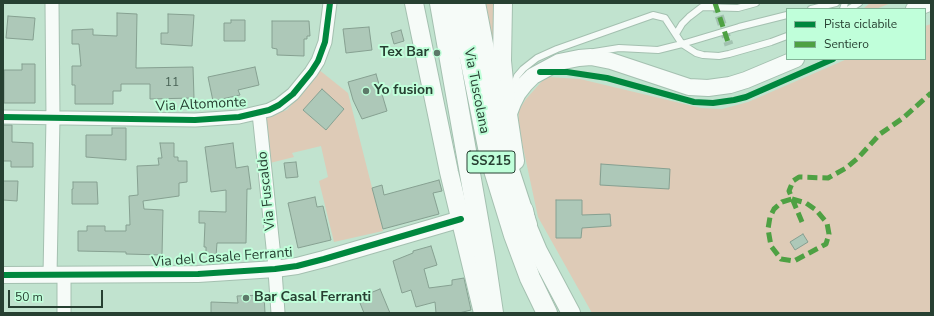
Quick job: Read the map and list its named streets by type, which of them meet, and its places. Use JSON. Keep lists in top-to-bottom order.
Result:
{
  "streets": {
    "main road": ["Via Tuscolana", "SS215"],
    "street": ["Via Altomonte", "Via Fuscaldo", "Via del Casale Ferranti"]
  },
  "crossings": [
    ["Via Altomonte", "Via Fuscaldo"],
    ["Via Fuscaldo", "Via del Casale Ferranti"]
  ],
  "places": ["Tex Bar", "Yo fusion", "Bar Casal Ferranti"],
  "house_numbers": ["11"],
  "legend": ["Pista ciclabile", "Sentiero"],
  "scale_bar": "50 m"
}
